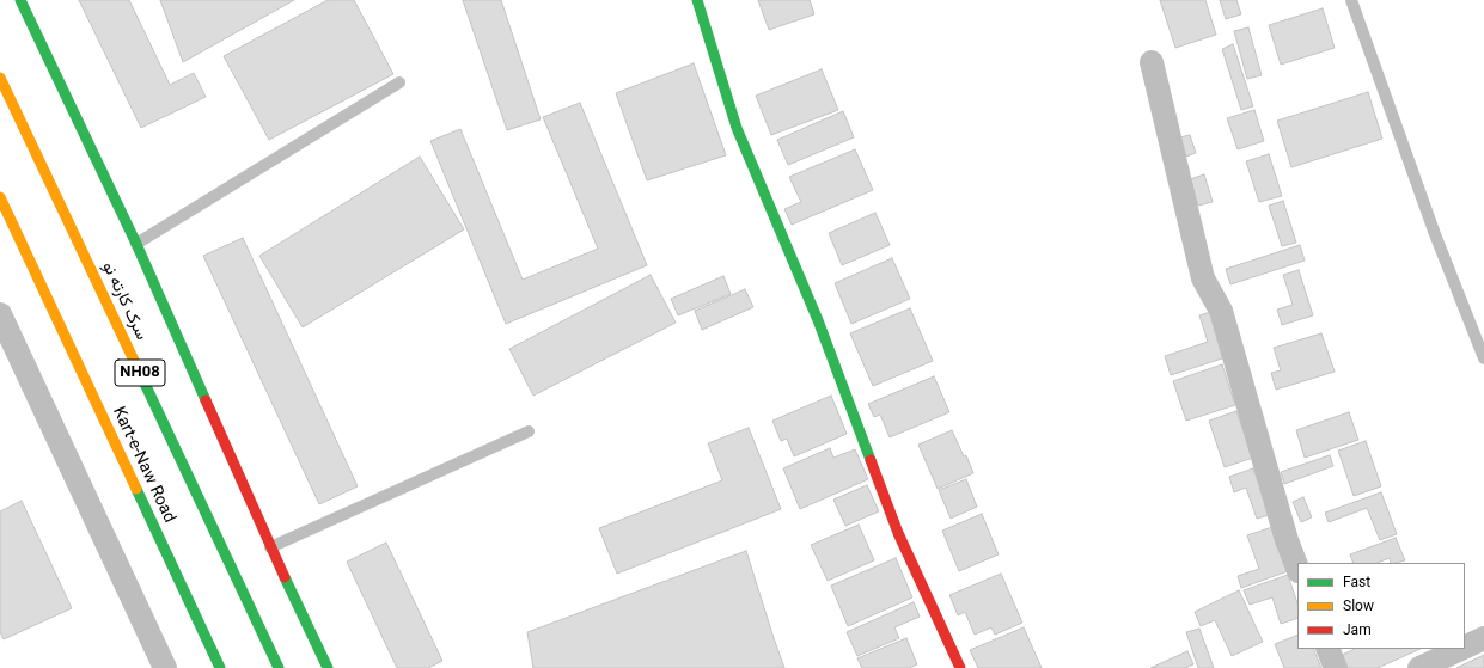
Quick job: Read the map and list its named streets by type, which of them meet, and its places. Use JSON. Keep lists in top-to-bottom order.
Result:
{
  "streets": {
    "main road": ["سرک کارته نو", "NH08", "Kart-e-Naw Road"]
  },
  "legend": ["Fast", "Slow", "Jam"]
}
